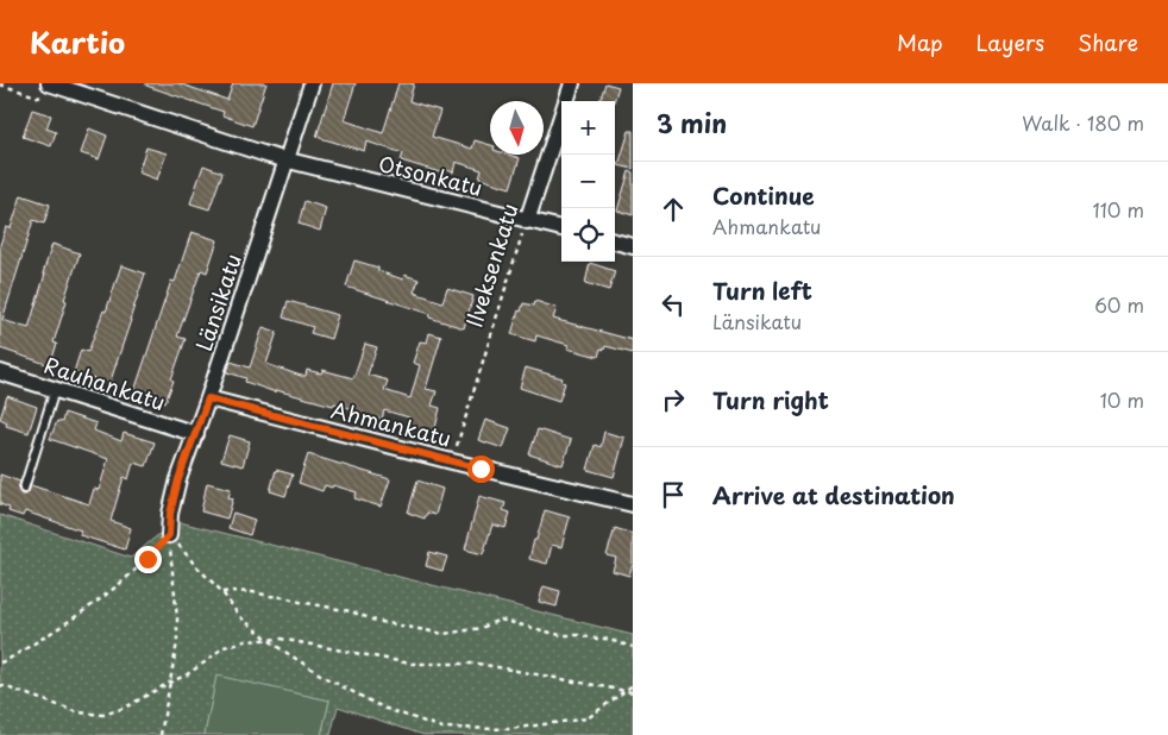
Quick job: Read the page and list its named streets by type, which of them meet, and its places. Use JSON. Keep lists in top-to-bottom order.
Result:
{
  "streets": {
    "street": [
      "Otsonkatu",
      "Ilveksenkatu",
      "Länsikatu",
      "Rauhankatu",
      "Ahmankatu"
    ]
  },
  "crossings": [
    ["Otsonkatu", "Ilveksenkatu"],
    ["Otsonkatu", "Länsikatu"],
    ["Ilveksenkatu", "Ahmankatu"],
    ["Länsikatu", "Rauhankatu"],
    ["Länsikatu", "Ahmankatu"]
  ],
  "north": "bottom",
  "page": {
    "header": "Kartio",
    "nav": ["Map", "Layers", "Share"],
    "heading": ["3 min", "Walk · 180 m"],
    "map_buttons": ["+", "−"],
    "list": [
      ["Continue", "Ahmankatu", "110 m"],
      ["Turn left", "Länsikatu", "60 m"],
      ["Turn right", "10 m"],
      "Arrive at destination"
    ]
  }
}
